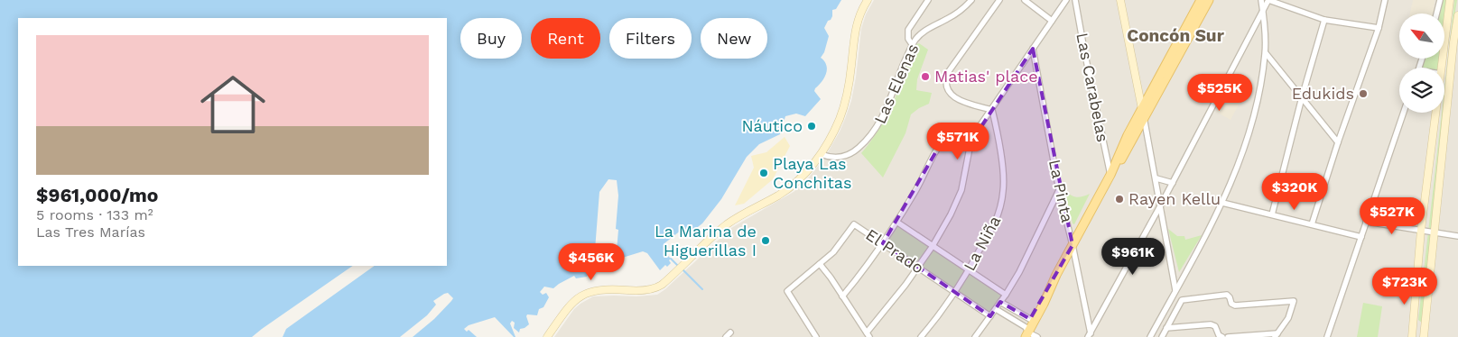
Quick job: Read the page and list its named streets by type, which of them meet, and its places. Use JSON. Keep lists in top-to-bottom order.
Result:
{
  "streets": {
    "street": [
      "Las Elenas",
      "Las Carabelas",
      "La Pinta",
      "La Niña",
      "El Prado"
    ]
  },
  "crossings": [
    ["La Niña", "El Prado"]
  ],
  "districts": ["Concón Sur"],
  "places": [
    "Matias' place",
    "Edukids",
    "Náutico",
    "Playa Las Conchitas",
    "Rayen Kellu",
    "La Marina de Higuerillas I"
  ],
  "north": "top left",
  "page": {
    "chip": [
      "Buy",
      "Rent",
      "Filters",
      "New"
    ],
    "list": [
      {
        "name": "$961,000/mo",
        "note": "5 rooms · 133 m² · Las Tres Marías"
      }
    ],
    "price": [
      "$525K",
      "$571K",
      "$320K",
      "$527K",
      "$961K",
      "$456K",
      "$723K"
    ]
  }
}
